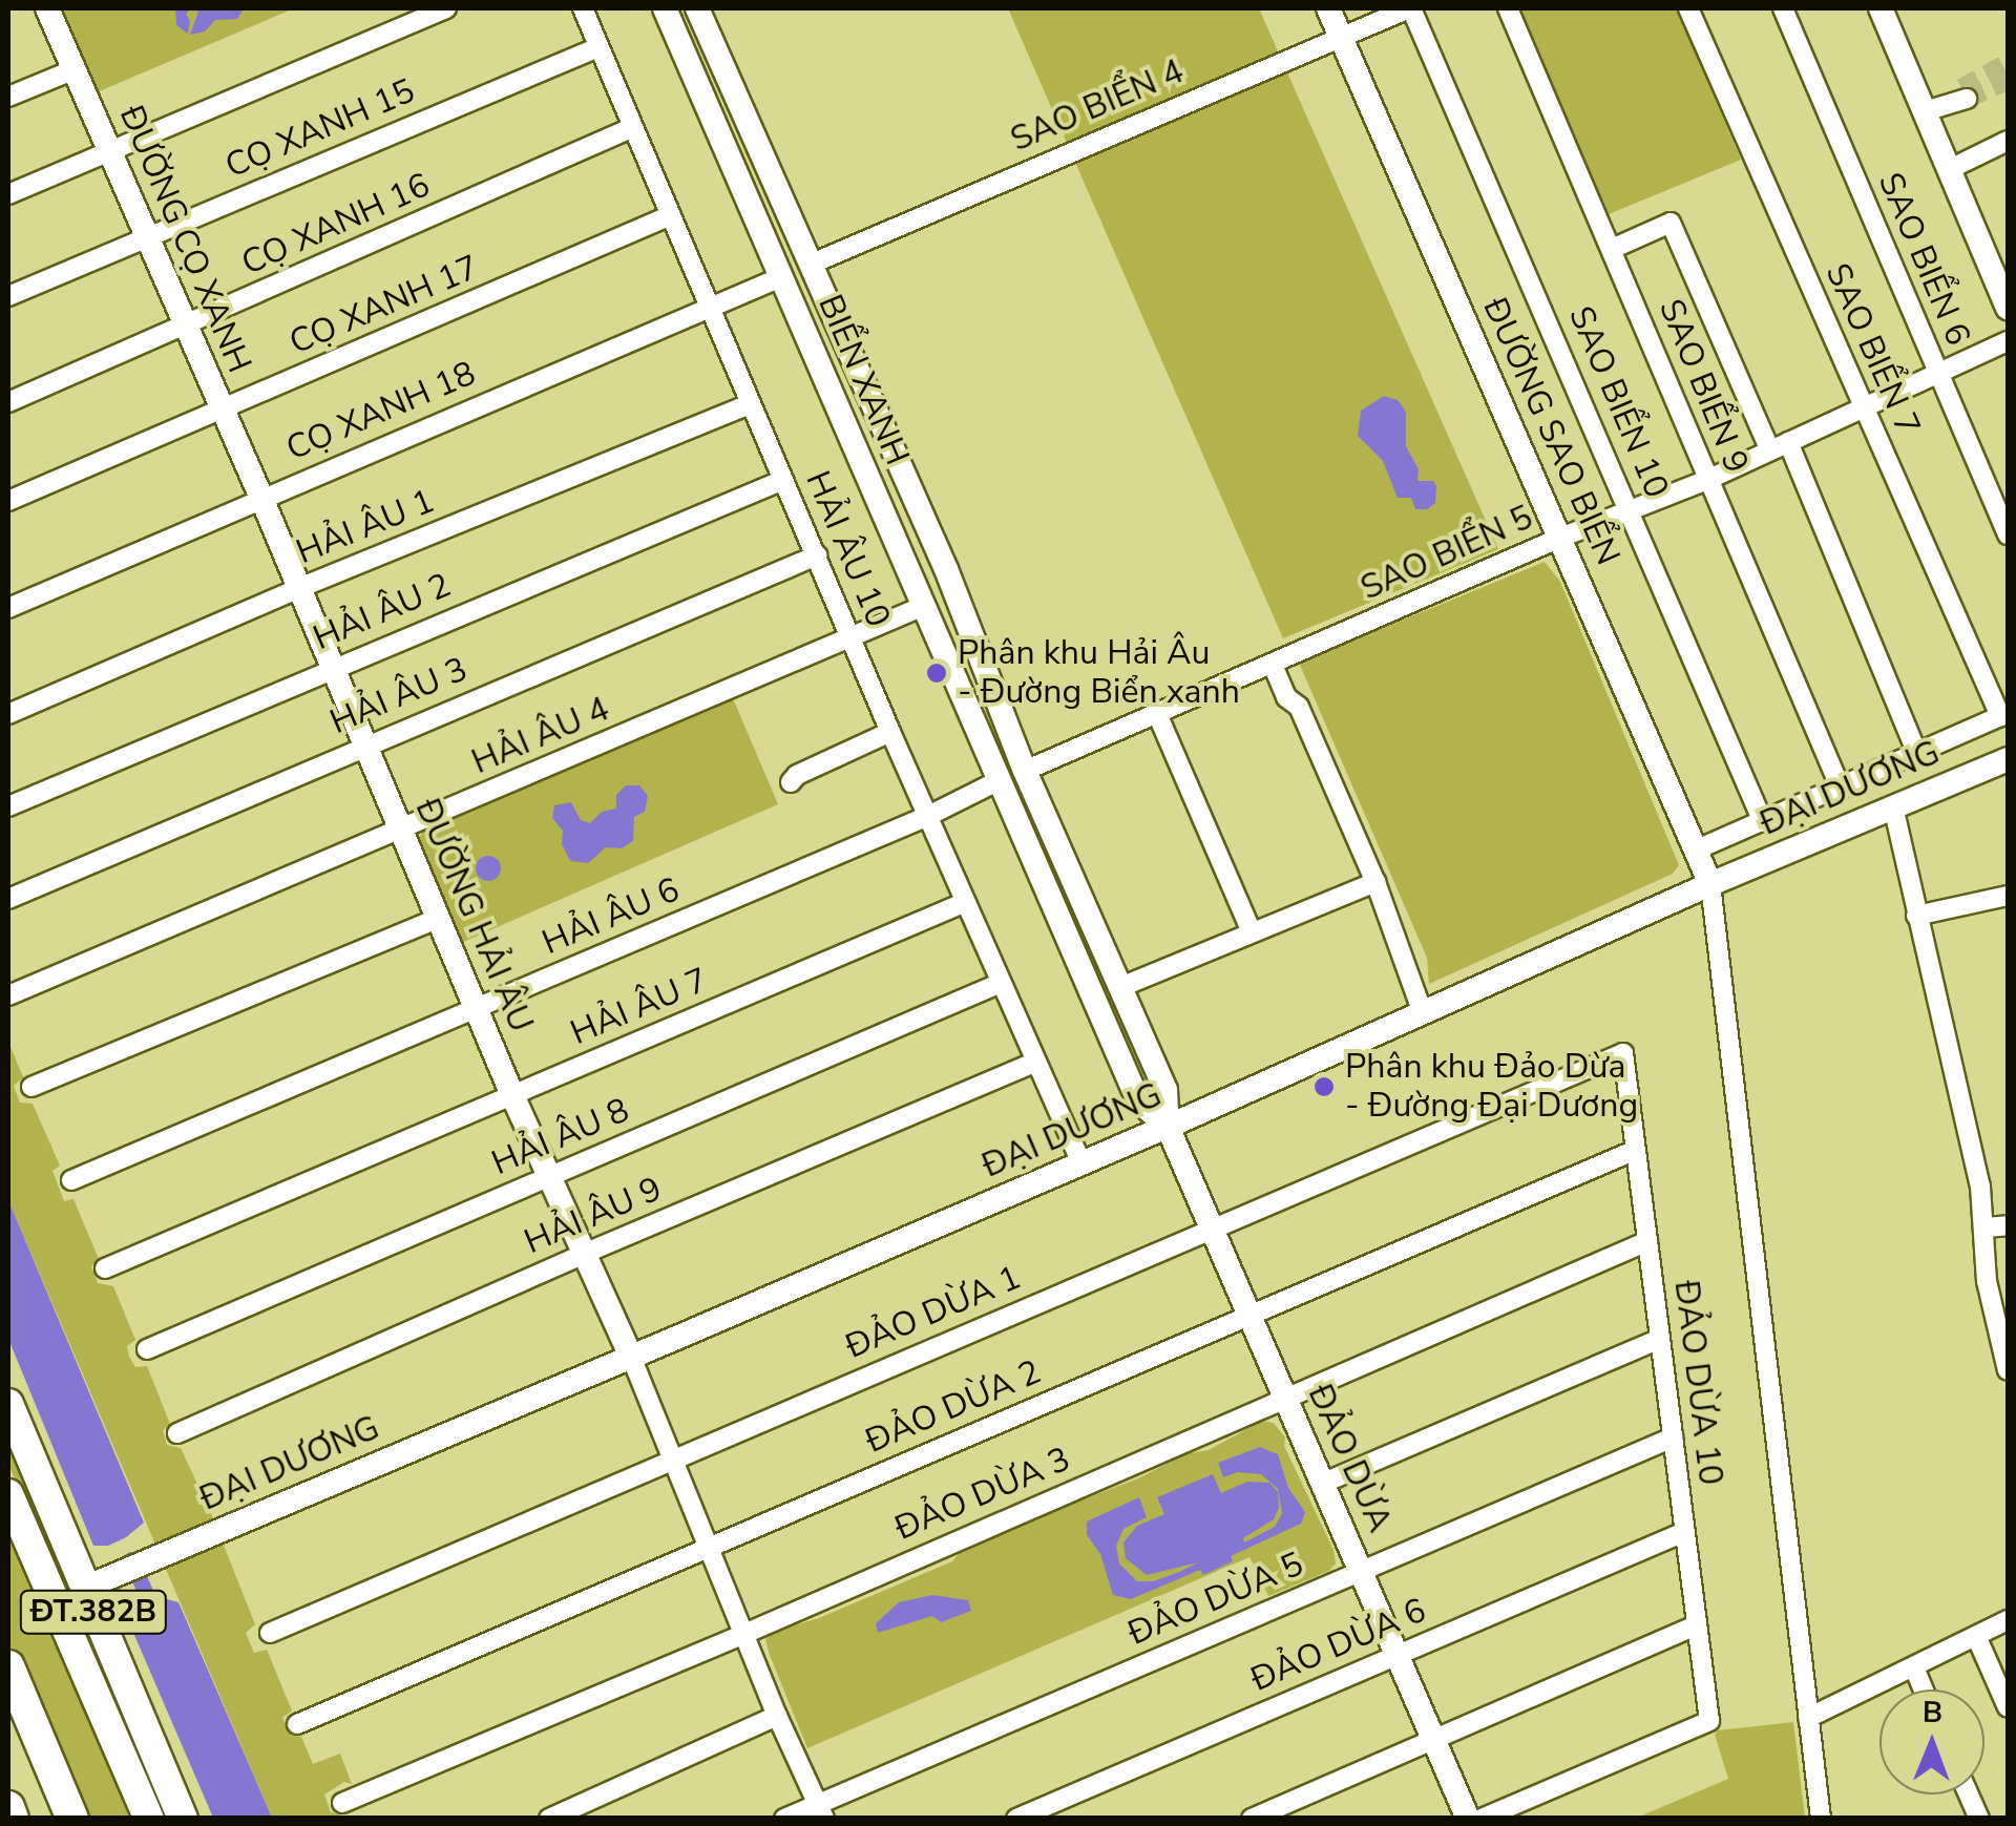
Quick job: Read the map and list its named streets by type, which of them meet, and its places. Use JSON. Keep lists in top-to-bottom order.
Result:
{
  "streets": {
    "main road": ["ĐT.382B"],
    "street": [
      "SAO BIỂN 4",
      "CỌ XANH 15",
      "CỌ XANH 16",
      "ĐƯỜNG CỌ XANH",
      "SAO BIỂN 6",
      "CỌ XANH 17",
      "SAO BIỂN 7",
      "BIỂN XANH",
      "SAO BIỂN 9",
      "SAO BIỂN 10",
      "CỌ XANH 18",
      "ĐƯỜNG SAO BIỂN",
      "HẢI ÂU 1",
      "HẢI ÂU 10",
      "SAO BIỂN 5",
      "HẢI ÂU 2",
      "HẢI ÂU 3",
      "HẢI ÂU 4",
      "ĐẠI DƯƠNG",
      "ĐƯỜNG HẢI ÂU",
      "HẢI ÂU 6",
      "HẢI ÂU 7",
      "HẢI ÂU 8",
      "HẢI ÂU 9",
      "ĐẢO DỪA 1",
      "ĐẢO DỪA 10",
      "ĐẢO DỪA 2",
      "ĐẢO DỪA",
      "ĐẢO DỪA 3",
      "ĐẢO DỪA 5",
      "ĐẢO DỪA 6"
    ]
  },
  "crossings": [
    ["SAO BIỂN 4", "BIỂN XANH"],
    ["SAO BIỂN 4", "SAO BIỂN 10"],
    ["SAO BIỂN 4", "ĐƯỜNG SAO BIỂN"],
    ["CỌ XANH 15", "ĐƯỜNG CỌ XANH"],
    ["CỌ XANH 15", "HẢI ÂU 10"],
    ["CỌ XANH 16", "ĐƯỜNG CỌ XANH"],
    ["CỌ XANH 16", "HẢI ÂU 10"],
    ["ĐƯỜNG CỌ XANH", "CỌ XANH 17"],
    ["ĐƯỜNG CỌ XANH", "CỌ XANH 18"],
    ["ĐƯỜNG CỌ XANH", "ĐƯỜNG HẢI ÂU"],
    ["SAO BIỂN 6", "SAO BIỂN 5"],
    ["CỌ XANH 17", "HẢI ÂU 10"],
    ["SAO BIỂN 7", "SAO BIỂN 5"],
    ["BIỂN XANH", "CỌ XANH 18"],
    ["BIỂN XANH", "SAO BIỂN 5"],
    ["BIỂN XANH", "HẢI ÂU 4"],
    ["BIỂN XANH", "ĐẠI DƯƠNG"],
    ["BIỂN XANH", "HẢI ÂU 6"],
    ["BIỂN XANH", "ĐẢO DỪA"],
    ["SAO BIỂN 9", "SAO BIỂN 5"],
    ["SAO BIỂN 10", "SAO BIỂN 5"],
    ["CỌ XANH 18", "HẢI ÂU 10"],
    ["CỌ XANH 18", "ĐƯỜNG HẢI ÂU"],
    ["ĐƯỜNG SAO BIỂN", "SAO BIỂN 5"],
    ["ĐƯỜNG SAO BIỂN", "ĐẠI DƯƠNG"],
    ["HẢI ÂU 1", "HẢI ÂU 10"],
    ["HẢI ÂU 1", "ĐƯỜNG HẢI ÂU"],
    ["HẢI ÂU 10", "HẢI ÂU 2"],
    ["HẢI ÂU 10", "HẢI ÂU 3"],
    ["HẢI ÂU 10", "HẢI ÂU 4"],
    ["HẢI ÂU 10", "ĐẠI DƯƠNG"],
    ["HẢI ÂU 10", "HẢI ÂU 6"],
    ["HẢI ÂU 10", "HẢI ÂU 7"],
    ["HẢI ÂU 10", "HẢI ÂU 8"],
    ["HẢI ÂU 10", "HẢI ÂU 9"],
    ["HẢI ÂU 2", "ĐƯỜNG HẢI ÂU"],
    ["HẢI ÂU 3", "ĐƯỜNG HẢI ÂU"],
    ["HẢI ÂU 4", "ĐƯỜNG HẢI ÂU"],
    ["ĐẠI DƯƠNG", "ĐƯỜNG HẢI ÂU"],
    ["ĐẠI DƯƠNG", "ĐẢO DỪA"],
    ["ĐẠI DƯƠNG", "ĐT.382B"],
    ["ĐƯỜNG HẢI ÂU", "HẢI ÂU 6"],
    ["ĐƯỜNG HẢI ÂU", "HẢI ÂU 7"],
    ["ĐƯỜNG HẢI ÂU", "HẢI ÂU 8"],
    ["ĐƯỜNG HẢI ÂU", "HẢI ÂU 9"],
    ["ĐẢO DỪA 1", "ĐẢO DỪA 10"],
    ["ĐẢO DỪA 1", "ĐẢO DỪA"],
    ["ĐẢO DỪA 10", "ĐẢO DỪA 2"],
    ["ĐẢO DỪA 10", "ĐẢO DỪA 3"],
    ["ĐẢO DỪA 10", "ĐẢO DỪA 5"],
    ["ĐẢO DỪA 10", "ĐẢO DỪA 6"],
    ["ĐẢO DỪA 2", "ĐẢO DỪA"],
    ["ĐẢO DỪA", "ĐẢO DỪA 3"],
    ["ĐẢO DỪA", "ĐẢO DỪA 5"],
    ["ĐẢO DỪA", "ĐẢO DỪA 6"]
  ],
  "places": ["Phân khu Hải Âu - Đường Biển xanh", "Phân khu Đảo Dừa - Đường Đại Dương"],
  "north": "top"
}
